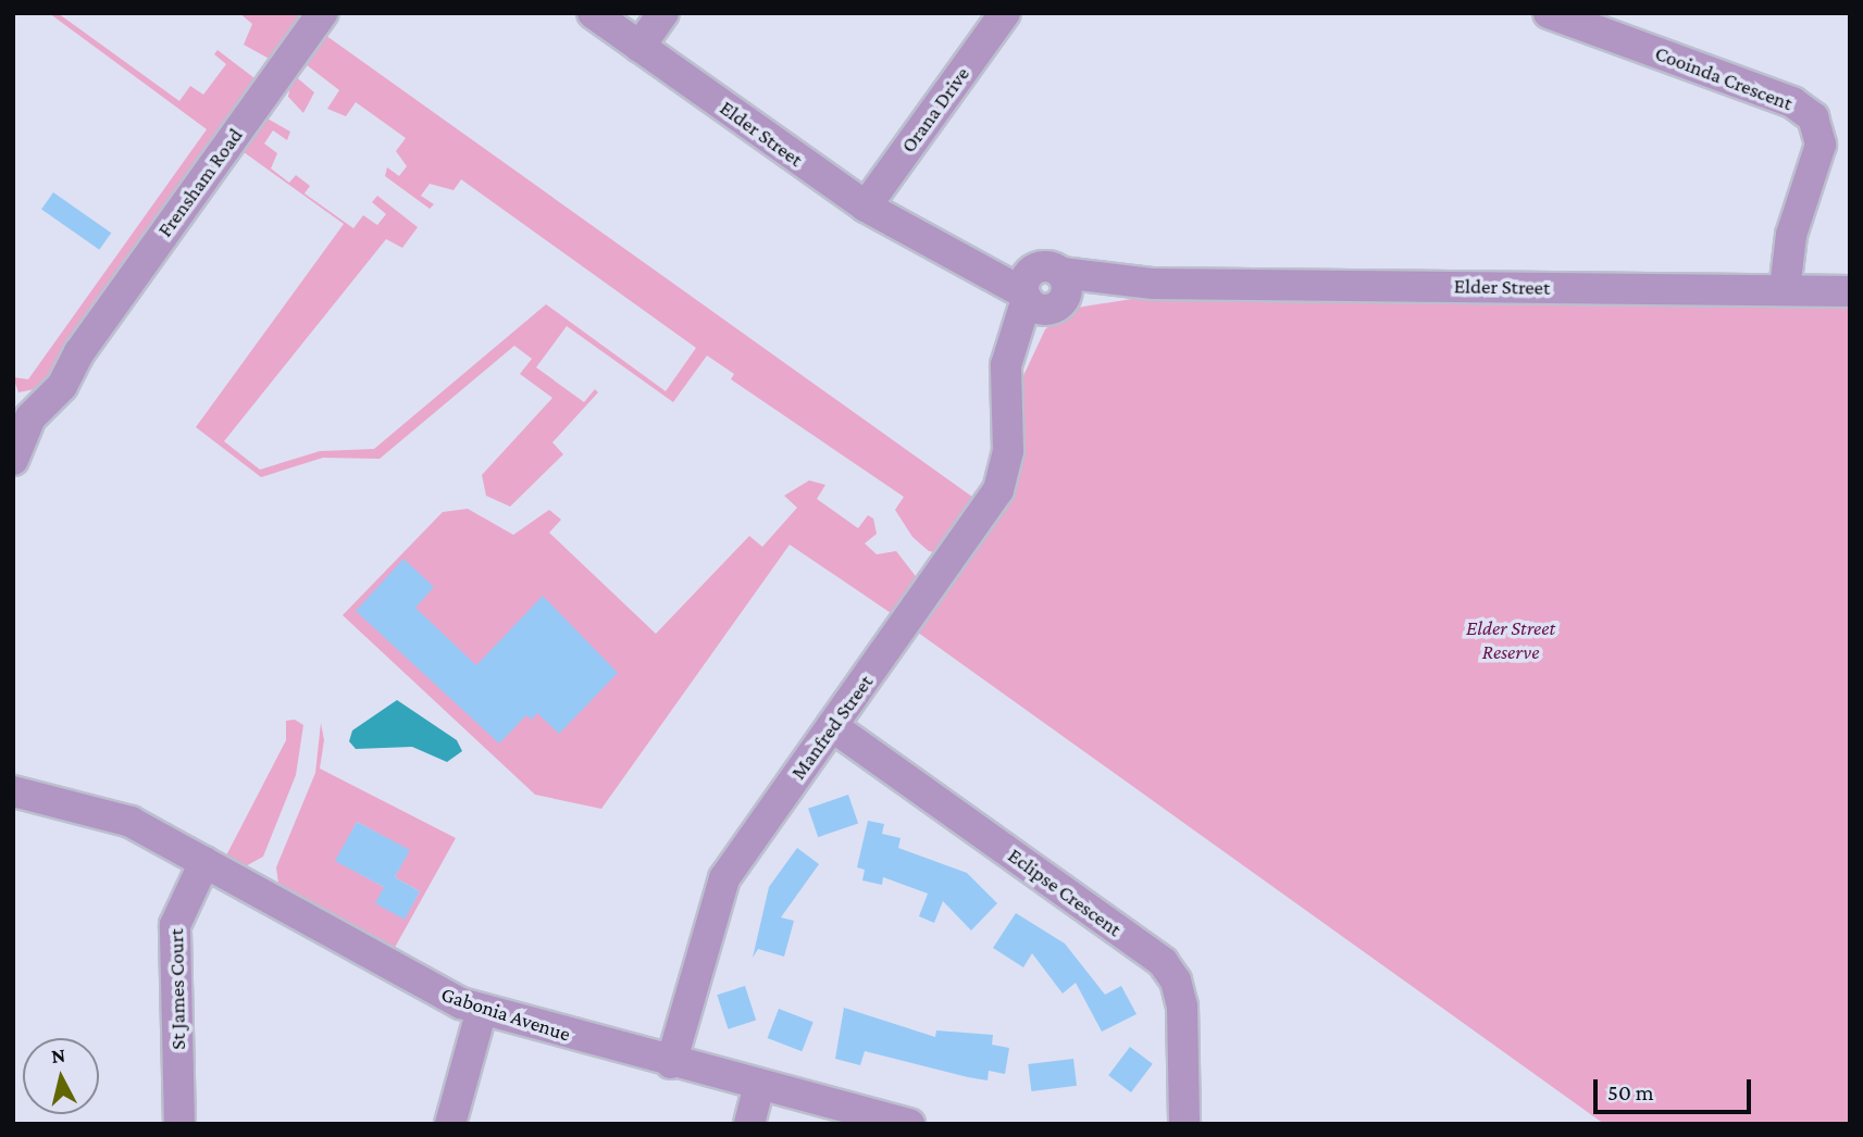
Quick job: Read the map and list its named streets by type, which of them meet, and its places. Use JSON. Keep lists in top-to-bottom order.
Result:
{
  "streets": {
    "street": [
      "Cooinda Crescent",
      "Orana Drive",
      "Elder Street",
      "Frensham Road",
      "Manfred Street",
      "Eclipse Crescent",
      "St James Court",
      "Gabonia Avenue"
    ]
  },
  "crossings": [
    ["Cooinda Crescent", "Elder Street"],
    ["Orana Drive", "Elder Street"],
    ["Elder Street", "Manfred Street"],
    ["Manfred Street", "Eclipse Crescent"],
    ["Manfred Street", "Gabonia Avenue"],
    ["St James Court", "Gabonia Avenue"]
  ],
  "parks": ["Elder Street Reserve"],
  "scale_bar": "50 m",
  "north": "top"
}
